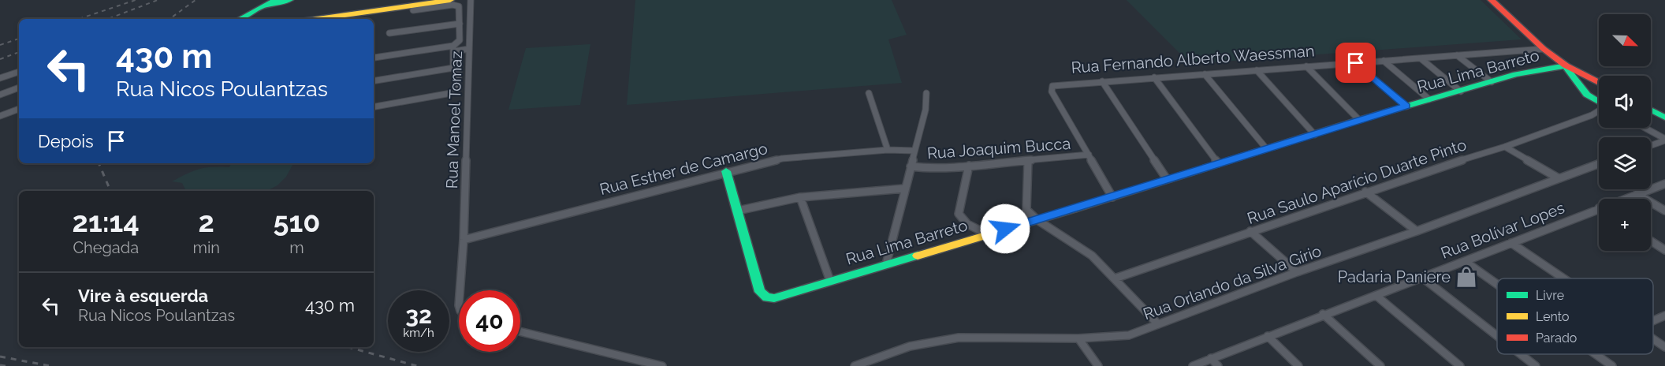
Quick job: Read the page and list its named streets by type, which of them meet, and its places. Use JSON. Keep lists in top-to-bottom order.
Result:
{
  "streets": {
    "street": [
      "Rua Fernando Alberto Waessman",
      "Rua Lima Barreto",
      "Rua Manoel Tomaz",
      "Rua Joaquim Bucca",
      "Rua Esther de Camargo",
      "Rua Saulo Aparício Duarte Pinto",
      "Rua Bolívar Lopes",
      "Rua Orlando da Silva Gírio"
    ]
  },
  "crossings": [
    ["Rua Fernando Alberto Waessman", "Rua Joaquim Bucca"],
    ["Rua Manoel Tomaz", "Rua Esther de Camargo"]
  ],
  "places": {
    "shop": ["Padaria Paniere"]
  },
  "legend": ["Livre", "Lento", "Parado"],
  "north": "bottom right",
  "page": {
    "map_buttons": "+",
    "turn": ["430 m", "Rua Nicos Poulantzas"],
    "then": "Depois",
    "eta": [
      "21:14",
      "Chegada",
      "2",
      "min",
      "510",
      "m"
    ],
    "list": [
      {
        "name": "Vire à esquerda",
        "note": "Rua Nicos Poulantzas",
        "value": "430 m"
      }
    ],
    "speed": "32 km/h",
    "limit": "40"
  }
}
